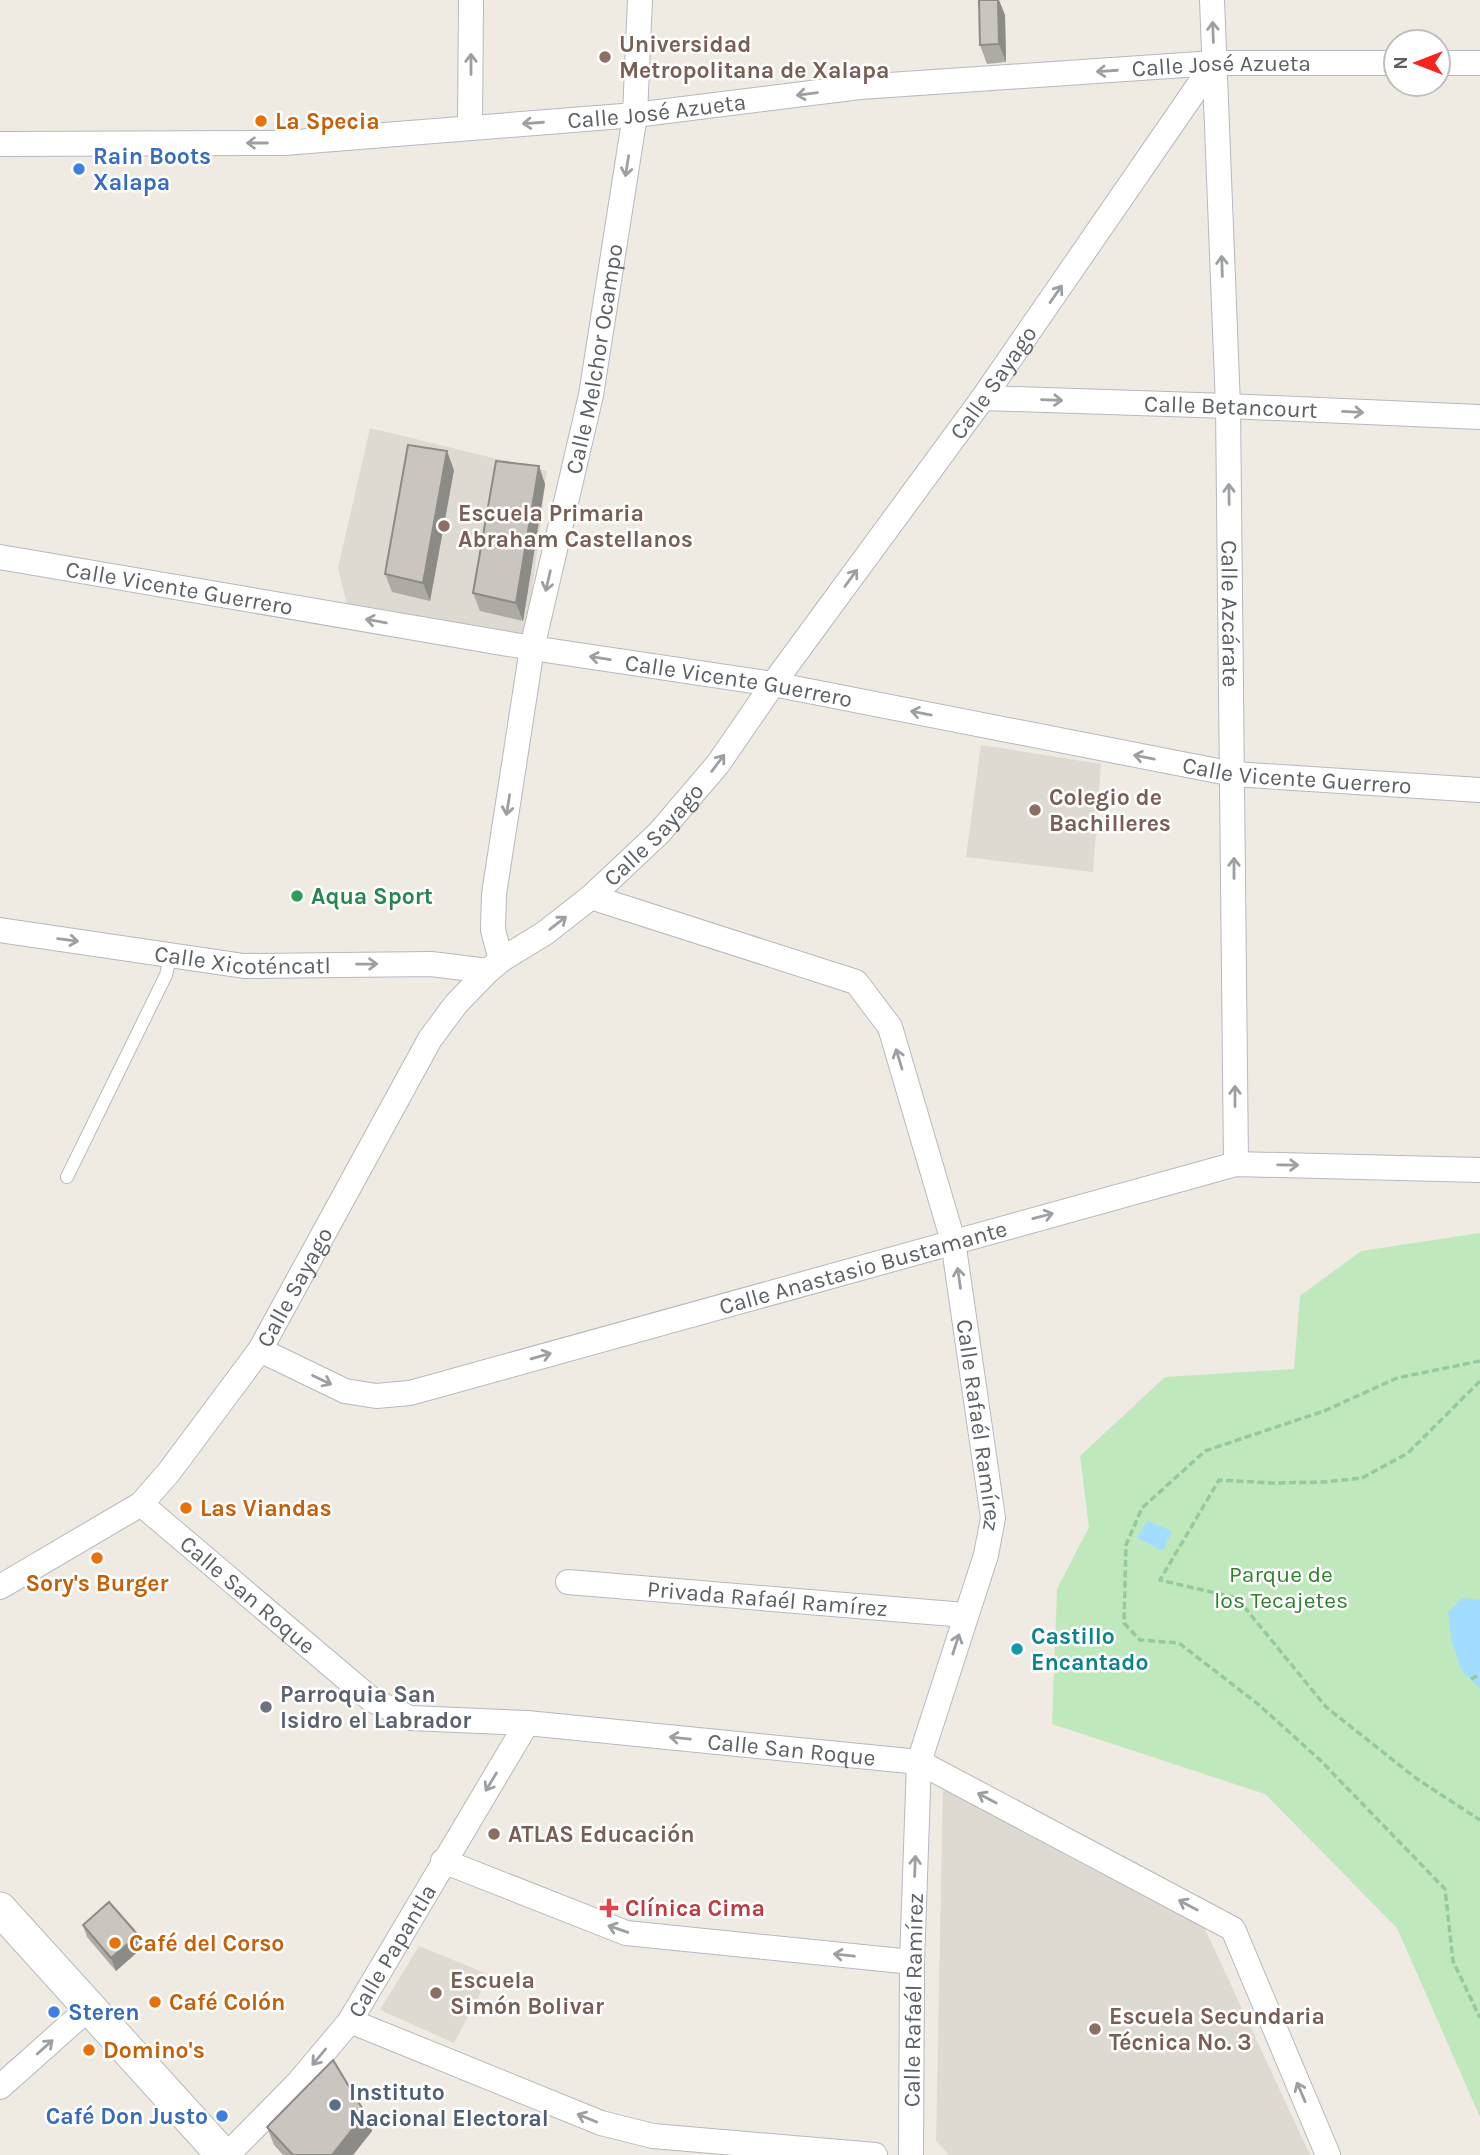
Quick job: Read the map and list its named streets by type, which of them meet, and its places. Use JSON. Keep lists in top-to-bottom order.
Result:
{
  "streets": {
    "street": [
      "Calle José Azueta",
      "Calle Melchor Ocampo",
      "Calle Sayago",
      "Calle Betancourt",
      "Calle Vicente Guerrero",
      "Calle Azcárate",
      "Calle Xicoténcatl",
      "Calle Anastasio Bustamante",
      "Calle Rafaél Ramírez",
      "Calle San Roque",
      "Privada Rafaél Ramírez",
      "Calle Papantla"
    ]
  },
  "crossings": [
    ["Calle José Azueta", "Calle Melchor Ocampo"],
    ["Calle José Azueta", "Calle Sayago"],
    ["Calle José Azueta", "Calle Azcárate"],
    ["Calle Melchor Ocampo", "Calle Sayago"],
    ["Calle Melchor Ocampo", "Calle Vicente Guerrero"],
    ["Calle Melchor Ocampo", "Calle Xicoténcatl"],
    ["Calle Sayago", "Calle Betancourt"],
    ["Calle Sayago", "Calle Vicente Guerrero"],
    ["Calle Sayago", "Calle Azcárate"],
    ["Calle Sayago", "Calle Xicoténcatl"],
    ["Calle Sayago", "Calle Anastasio Bustamante"],
    ["Calle Sayago", "Calle Rafaél Ramírez"],
    ["Calle Sayago", "Calle San Roque"],
    ["Calle Betancourt", "Calle Azcárate"],
    ["Calle Vicente Guerrero", "Calle Azcárate"],
    ["Calle Azcárate", "Calle Anastasio Bustamante"],
    ["Calle Anastasio Bustamante", "Calle Rafaél Ramírez"],
    ["Calle Rafaél Ramírez", "Calle San Roque"],
    ["Calle Rafaél Ramírez", "Privada Rafaél Ramírez"],
    ["Calle San Roque", "Calle Papantla"]
  ],
  "one_way": [
    "Calle José Azueta",
    "Calle Melchor Ocampo",
    "Calle Sayago",
    "Calle Betancourt",
    "Calle Vicente Guerrero",
    "Calle Azcárate",
    "Calle Xicoténcatl",
    "Calle Anastasio Bustamante",
    "Calle Rafaél Ramírez",
    "Calle Papantla"
  ],
  "parks": ["Parque de los Tecajetes"],
  "places": {
    "other": [
      "Universidad Metropolitana de Xalapa",
      "La Specia",
      "Rain Boots Xalapa",
      "Escuela Primaria Abraham Castellanos",
      "Colegio de Bachilleres",
      "Aqua Sport",
      "Las Viandas",
      "Sory's Burger",
      "Castillo Encantado",
      "Parroquia San Isidro el Labrador",
      "ATLAS Educación",
      "Café del Corso",
      "Escuela Simón Bolivar",
      "Café Colón",
      "Steren",
      "Escuela Secundaria Técnica No. 3",
      "Domino's",
      "Instituto Nacional Electoral",
      "Café Don Justo"
    ],
    "health": ["Clínica Cima"]
  },
  "north": "left"
}
